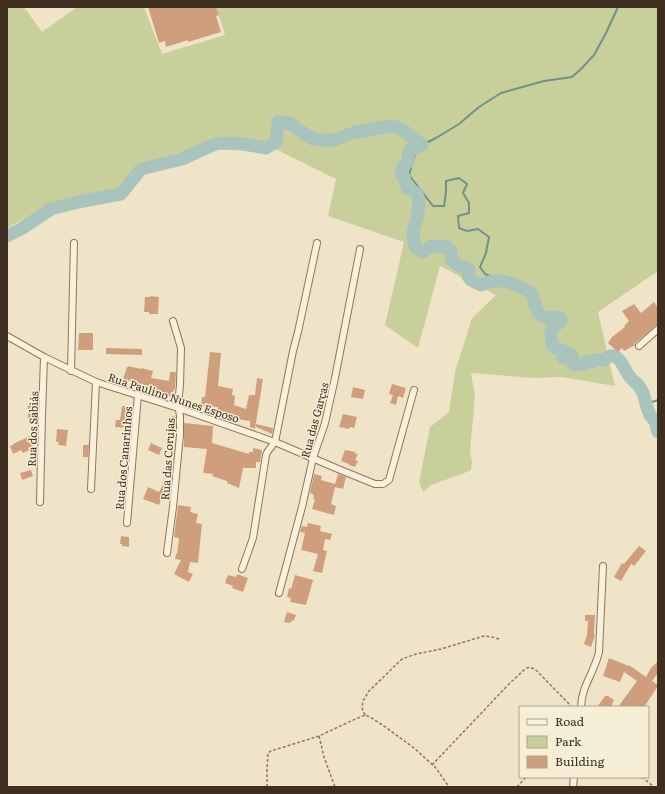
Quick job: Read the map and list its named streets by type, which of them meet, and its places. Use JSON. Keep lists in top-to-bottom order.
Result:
{
  "streets": {
    "street": [
      "Rua Paulino Nunes Esposo",
      "Rua das Garças",
      "Rua dos Sabiás",
      "Rua dos Canarinhos",
      "Rua das Corujas"
    ]
  },
  "crossings": [
    ["Rua Paulino Nunes Esposo", "Rua das Garças"],
    ["Rua Paulino Nunes Esposo", "Rua dos Sabiás"],
    ["Rua Paulino Nunes Esposo", "Rua dos Canarinhos"],
    ["Rua Paulino Nunes Esposo", "Rua das Corujas"]
  ],
  "legend": ["Road", "Park", "Building"]
}
